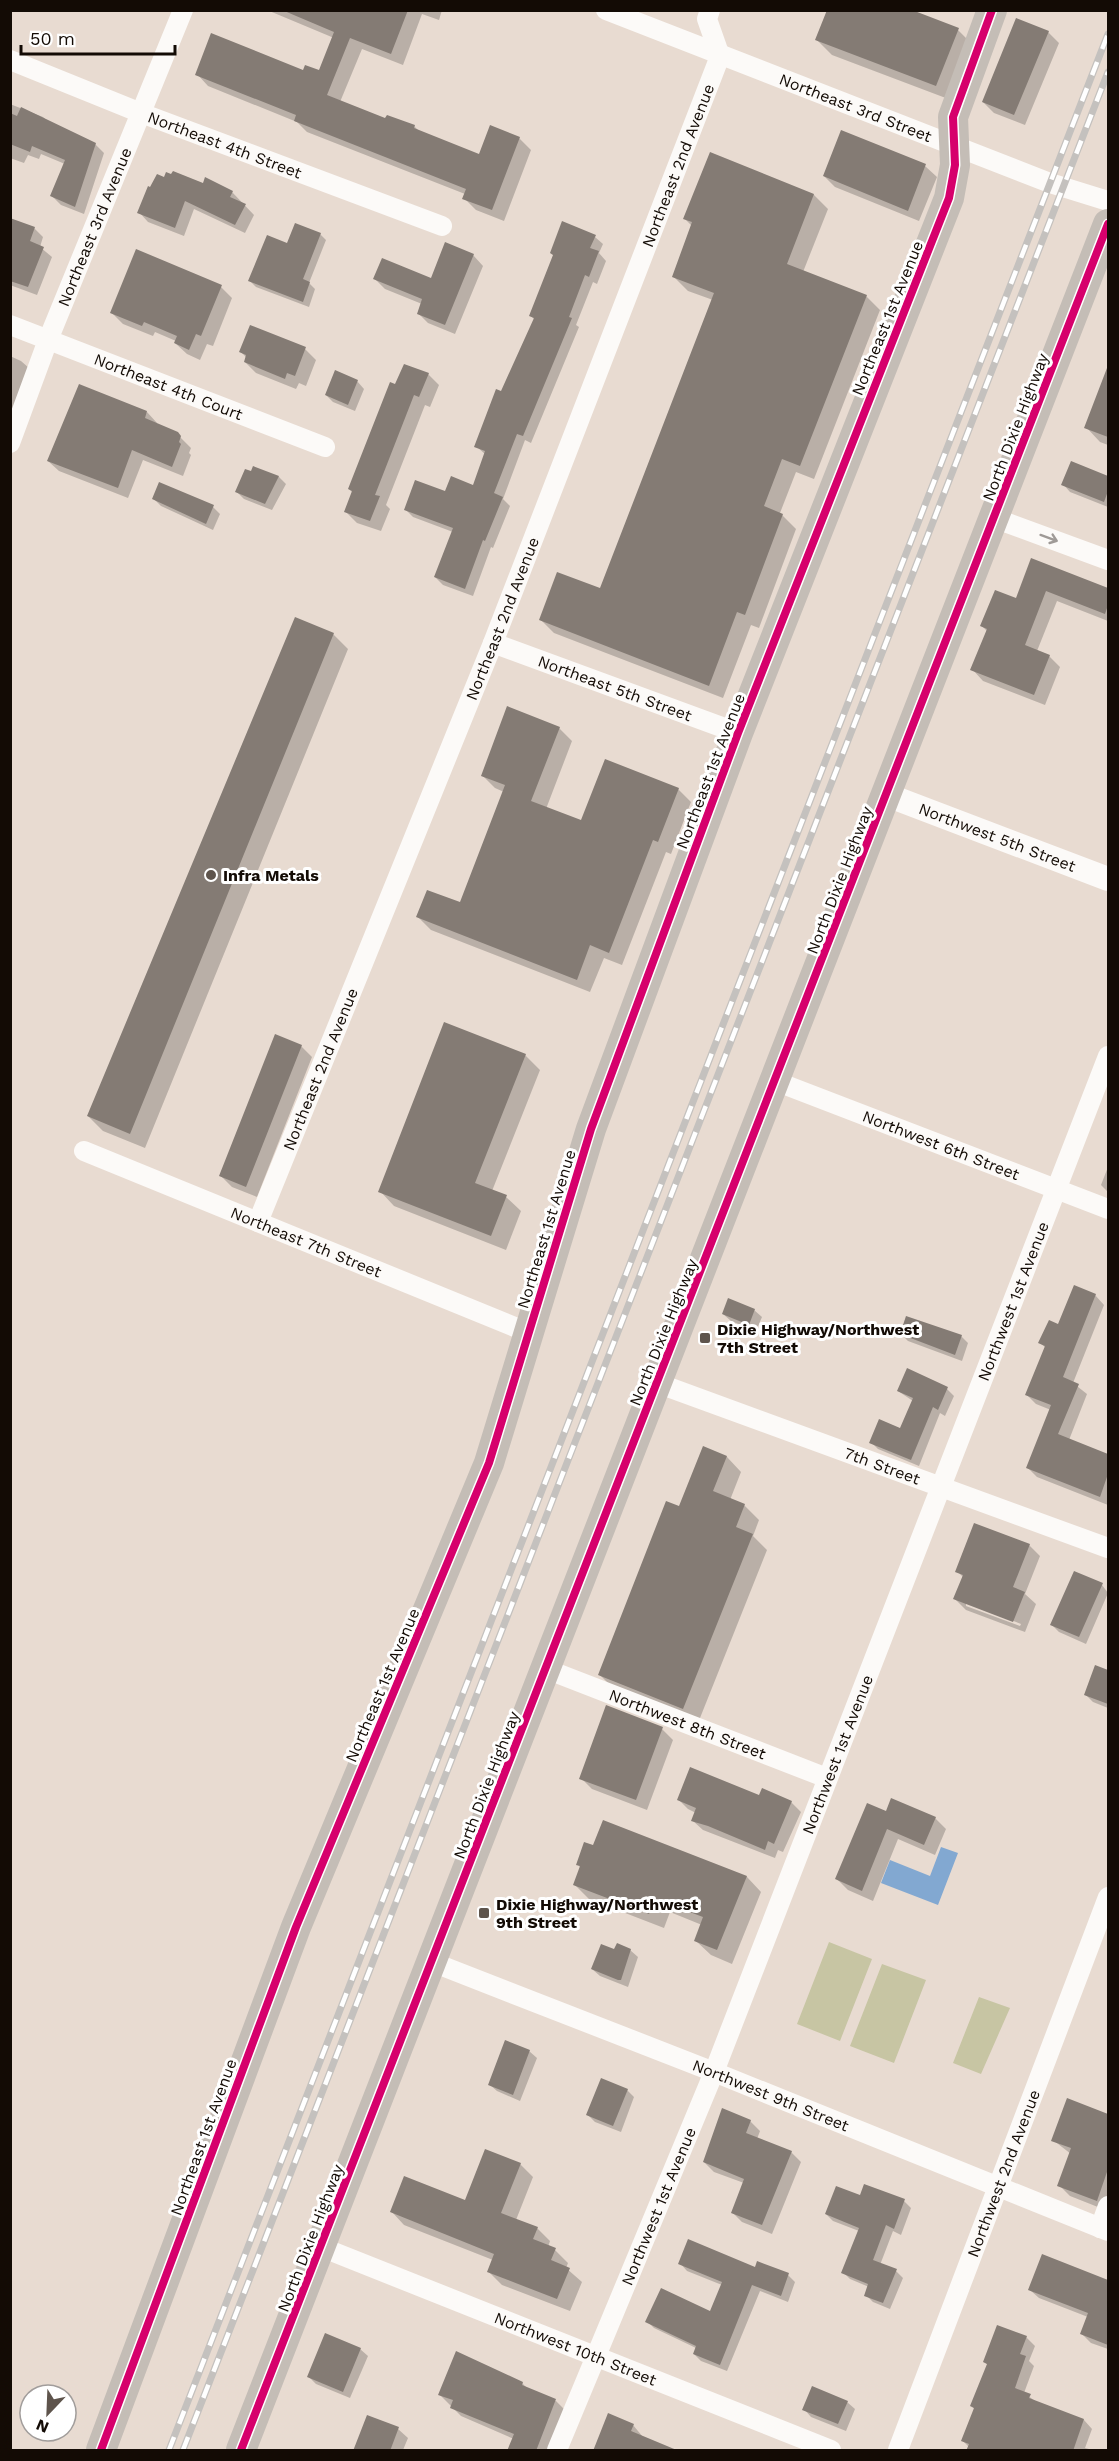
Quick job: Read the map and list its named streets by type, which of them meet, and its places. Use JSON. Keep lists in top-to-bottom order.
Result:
{
  "streets": {
    "main road": ["Northeast 1st Avenue", "North Dixie Highway"],
    "street": [
      "Northeast 3rd Street",
      "Northeast 4th Street",
      "Northeast 2nd Avenue",
      "Northeast 3rd Avenue",
      "Northeast 4th Court",
      "Northeast 5th Street",
      "Northwest 5th Street",
      "Northwest 6th Street",
      "Northeast 7th Street",
      "Northwest 1st Avenue",
      "7th Street",
      "Northwest 8th Street",
      "Northwest 9th Street",
      "Northwest 2nd Avenue",
      "Northwest 10th Street"
    ]
  },
  "crossings": [
    ["Northeast 3rd Street", "Northeast 2nd Avenue"],
    ["Northeast 3rd Street", "Northeast 1st Avenue"],
    ["Northeast 4th Street", "Northeast 3rd Avenue"],
    ["Northeast 2nd Avenue", "Northeast 5th Street"],
    ["Northeast 2nd Avenue", "Northeast 7th Street"],
    ["Northeast 3rd Avenue", "Northeast 4th Court"],
    ["Northeast 1st Avenue", "Northeast 5th Street"],
    ["Northeast 1st Avenue", "Northeast 7th Street"],
    ["North Dixie Highway", "Northwest 5th Street"],
    ["North Dixie Highway", "Northwest 6th Street"],
    ["North Dixie Highway", "7th Street"],
    ["North Dixie Highway", "Northwest 8th Street"],
    ["North Dixie Highway", "Northwest 9th Street"],
    ["North Dixie Highway", "Northwest 10th Street"],
    ["Northwest 6th Street", "Northwest 1st Avenue"],
    ["Northwest 1st Avenue", "7th Street"],
    ["Northwest 1st Avenue", "Northwest 8th Street"],
    ["Northwest 1st Avenue", "Northwest 9th Street"],
    ["Northwest 1st Avenue", "Northwest 10th Street"],
    ["Northwest 9th Street", "Northwest 2nd Avenue"]
  ],
  "places": {
    "other": ["Infra Metals"],
    "transit": ["Dixie Highway/Northwest 7th Street", "Dixie Highway/Northwest 9th Street"]
  },
  "scale_bar": "50 m",
  "north": "bottom left"
}
